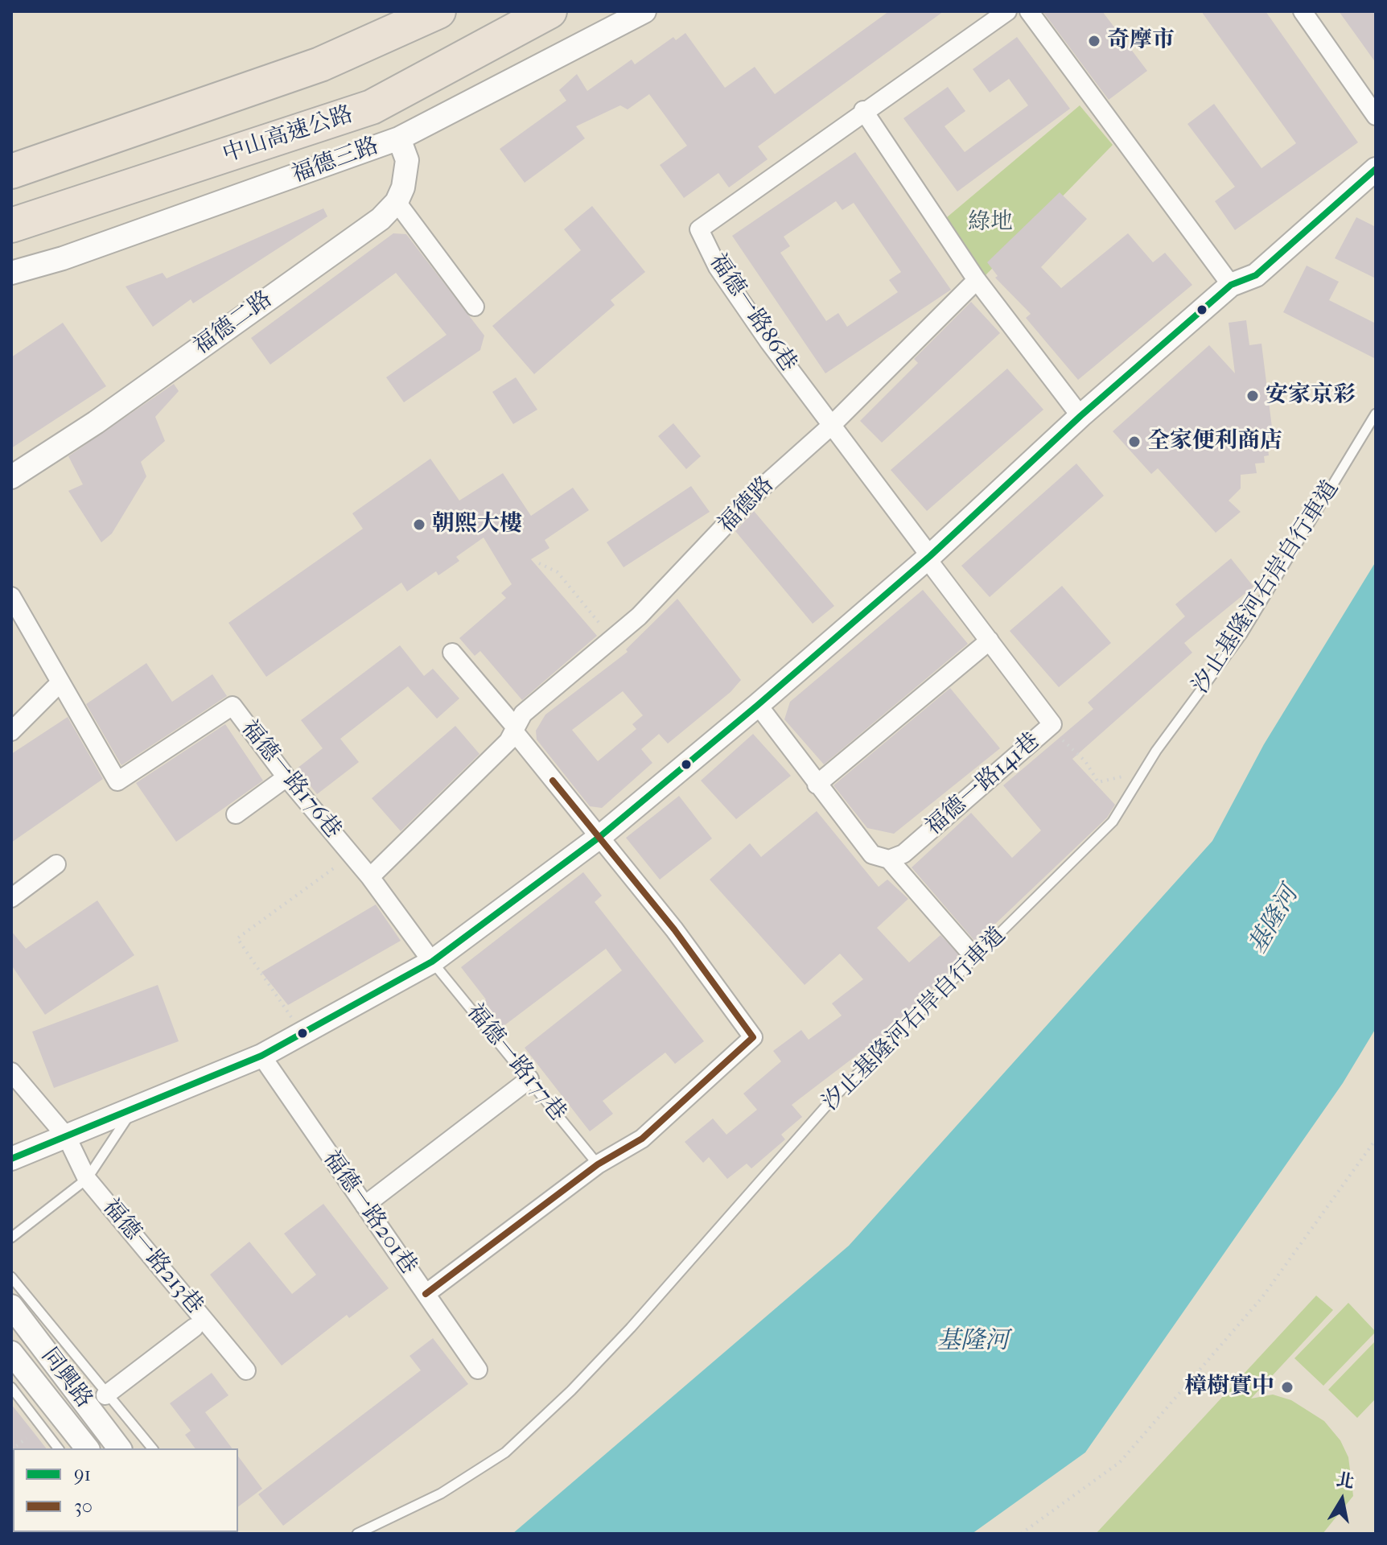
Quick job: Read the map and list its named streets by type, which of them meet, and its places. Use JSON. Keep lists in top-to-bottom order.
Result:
{
  "streets": {
    "highway": ["中山高速公路"],
    "street": [
      "福德三路",
      "福德一路86巷",
      "福德二路",
      "福德路",
      "福德一路176巷",
      "福德一路141巷",
      "福德一路201巷",
      "福德一路213巷",
      "同興路"
    ],
    "lane": ["汐止基隆河右岸自行車道", "福德一路177巷"]
  },
  "crossings": [
    ["福德一路86巷", "福德路"],
    ["福德一路86巷", "福德一路141巷"],
    ["福德路", "福德一路176巷"],
    ["福德一路176巷", "福德一路177巷"]
  ],
  "water": ["基隆河"],
  "parks": ["綠地"],
  "places": [
    "奇摩市",
    "安家京彩",
    "全家便利商店",
    "朝熙大樓",
    "樟樹實中"
  ],
  "lines": ["transit line 91", "transit line 30"],
  "legend": ["91", "30"],
  "north": "top"
}
